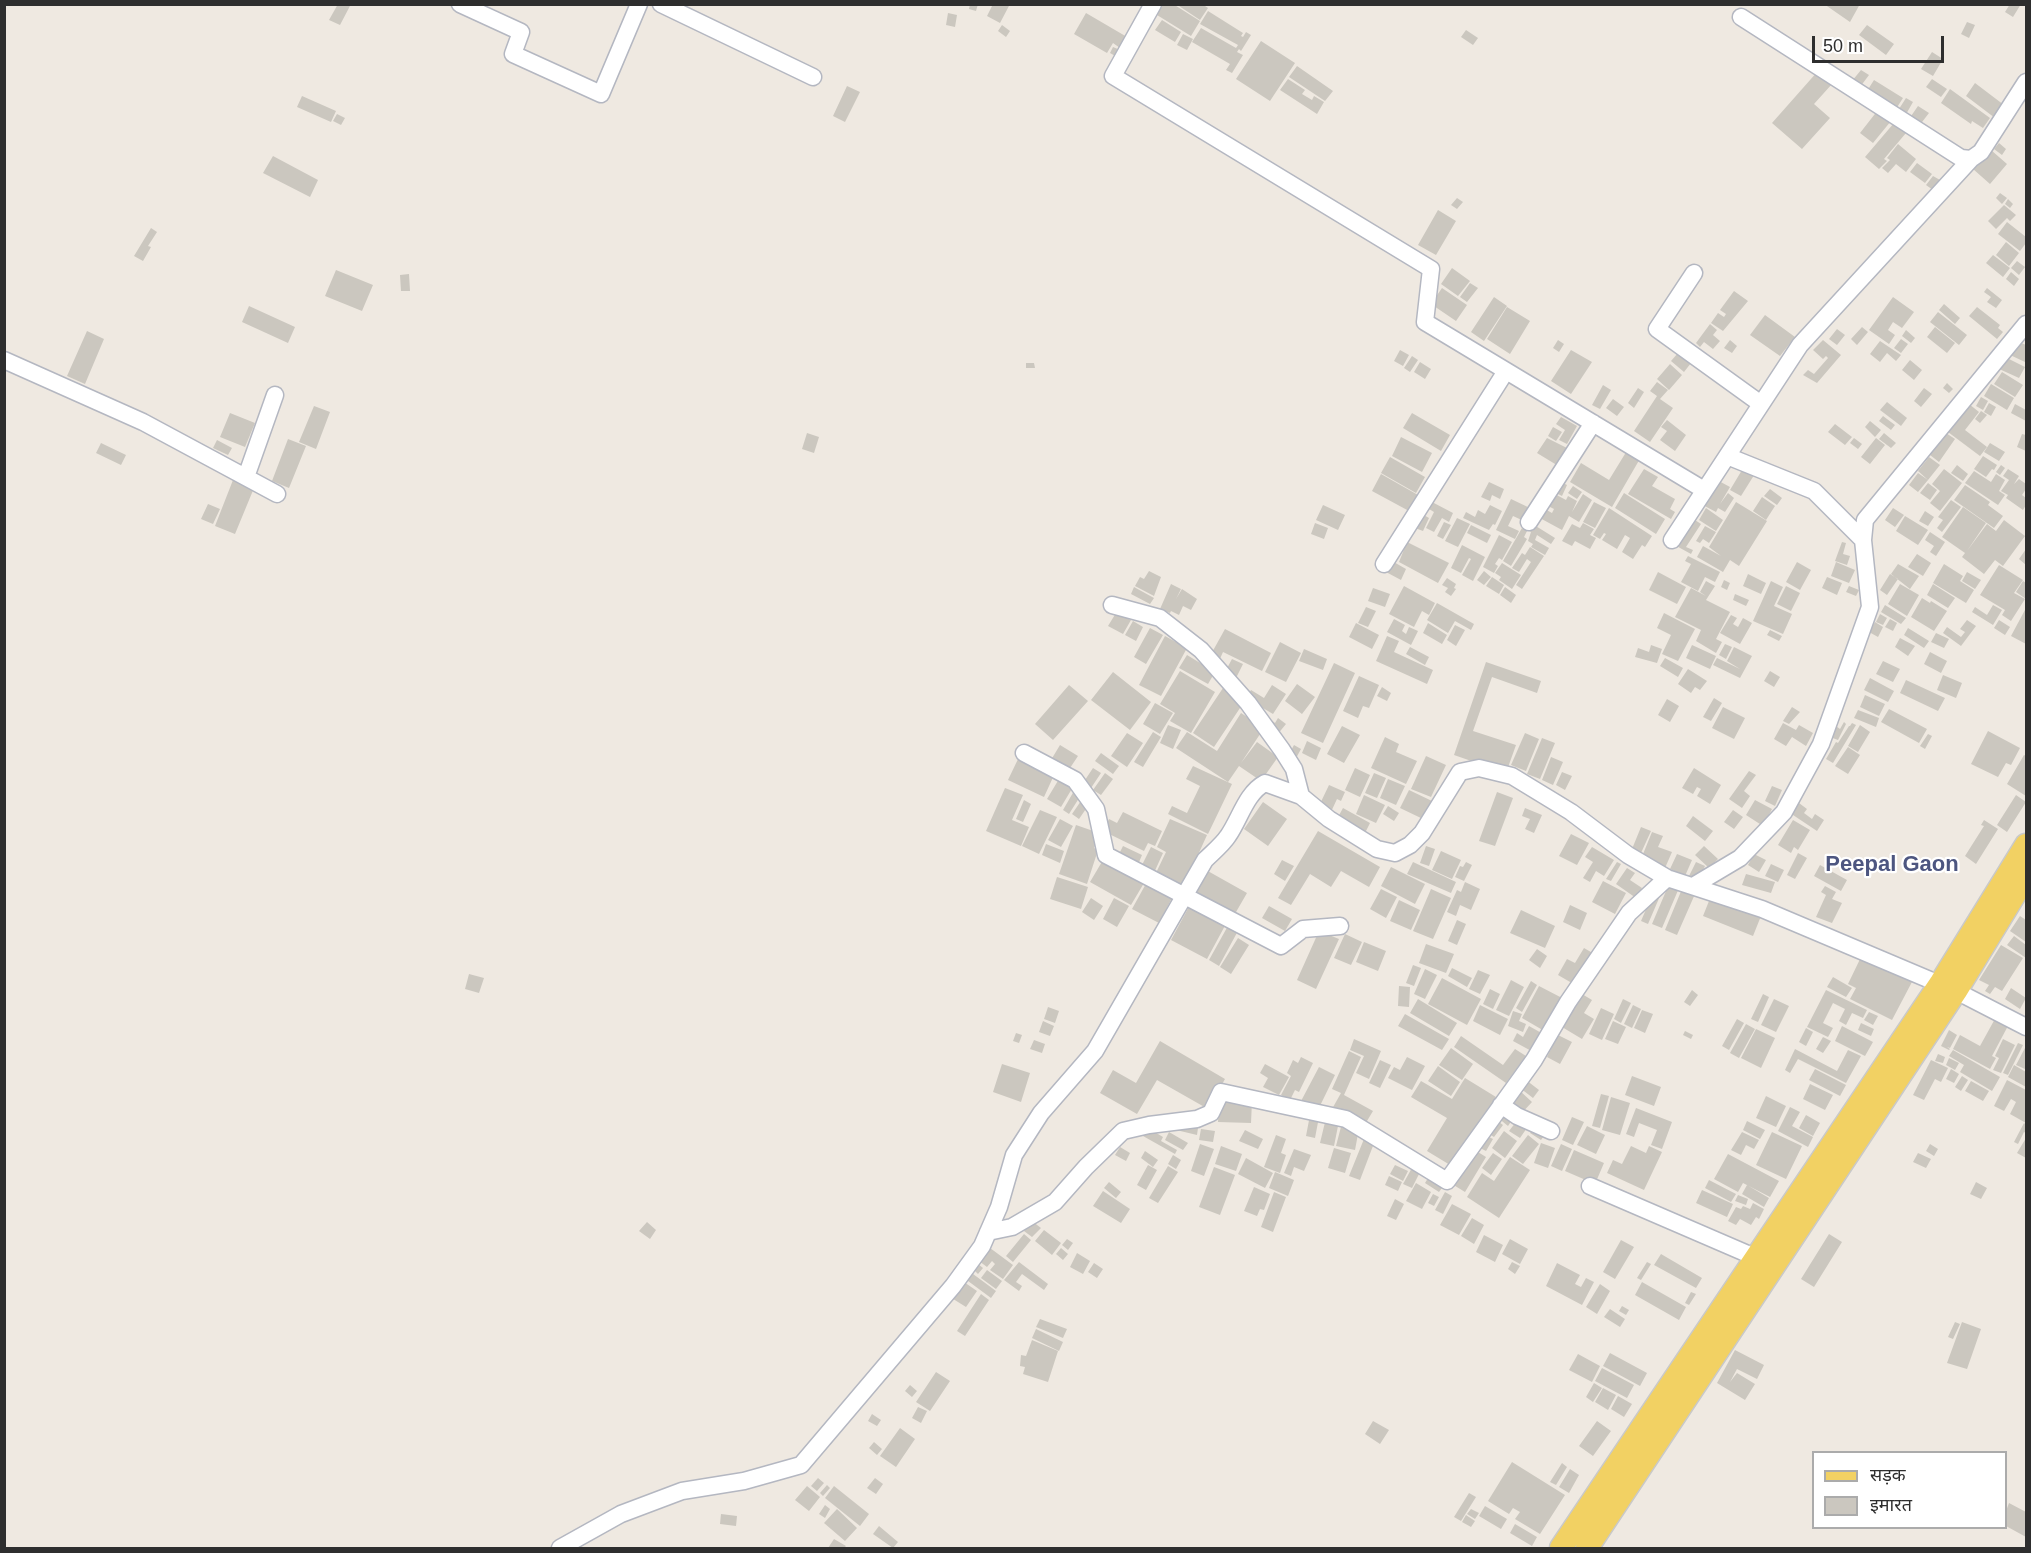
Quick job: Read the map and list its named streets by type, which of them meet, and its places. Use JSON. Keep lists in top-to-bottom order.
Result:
{
  "districts": ["Peepal Gaon"],
  "legend": ["सड़क", "इमारत"],
  "scale_bar": "50 m"
}
